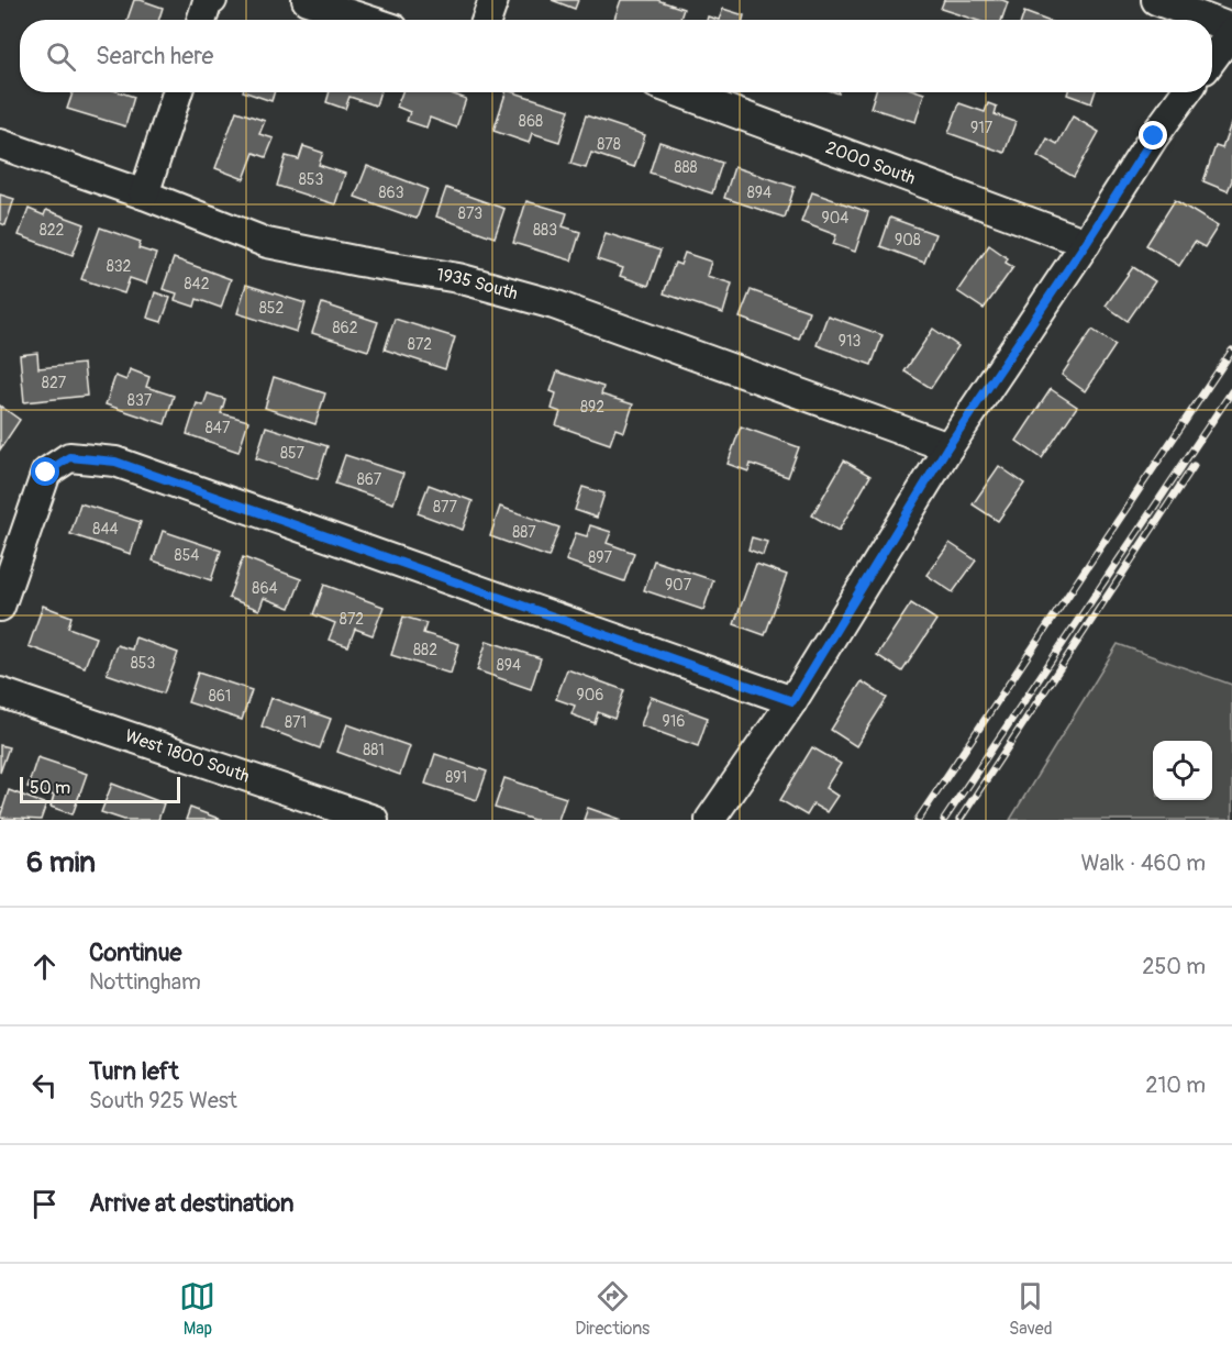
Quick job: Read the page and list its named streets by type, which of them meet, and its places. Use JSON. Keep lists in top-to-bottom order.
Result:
{
  "streets": {
    "street": ["2000 South", "1935 South", "West 1800 South"]
  },
  "house_numbers": [
    "868",
    "917",
    "878",
    "888",
    "853",
    "863",
    "894",
    "873",
    "904",
    "822",
    "883",
    "908",
    "832",
    "842",
    "852",
    "862",
    "913",
    "872",
    "827",
    "837",
    "892",
    "847",
    "857",
    "867",
    "877",
    "844",
    "887",
    "854",
    "897",
    "907",
    "864",
    "872",
    "882",
    "853",
    "894",
    "906",
    "861",
    "916",
    "871",
    "881",
    "891"
  ],
  "scale_bar": "50 m",
  "page": {
    "search": "Search here",
    "scale": "50 m",
    "heading": ["6 min", "Walk · 460 m"],
    "list": [
      ["Continue", "Nottingham", "250 m"],
      ["Turn left", "South 925 West", "210 m"],
      "Arrive at destination"
    ],
    "nav": ["Map", "Directions", "Saved"]
  }
}
